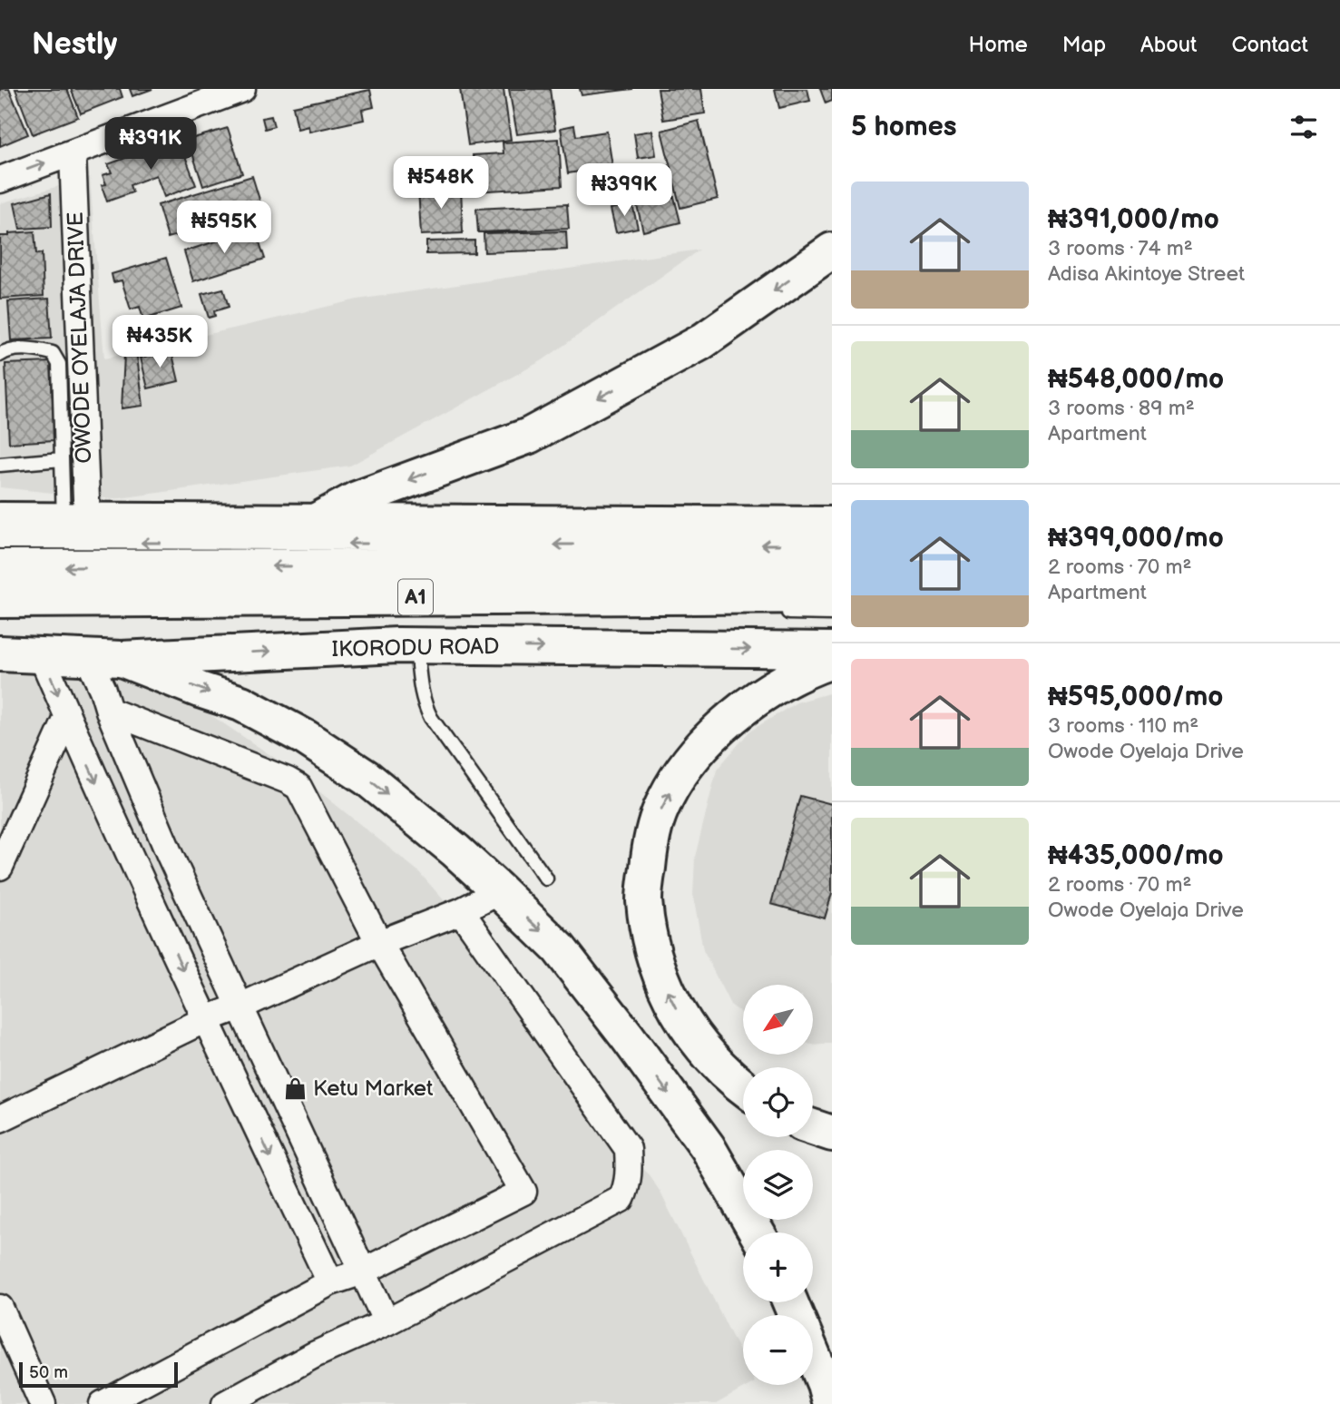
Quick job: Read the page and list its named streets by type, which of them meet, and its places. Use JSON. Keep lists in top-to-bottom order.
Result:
{
  "streets": {
    "main road": ["A1", "IKORODU ROAD"],
    "street": ["OWODE OYELAJA DRIVE"]
  },
  "places": {
    "shop": ["Ketu Market"]
  },
  "scale_bar": "50 m",
  "north": "bottom left",
  "page": {
    "header": "Nestly",
    "nav": [
      "Home",
      "Map",
      "About",
      "Contact"
    ],
    "heading": "5 homes",
    "price": [
      "₦391K",
      "₦548K",
      "₦399K",
      "₦595K",
      "₦435K"
    ],
    "list": [
      {
        "name": "₦391,000/mo",
        "note": "3 rooms · 74 m² · Adisa Akintoye Street"
      },
      {
        "name": "₦548,000/mo",
        "note": "3 rooms · 89 m² · Apartment"
      },
      {
        "name": "₦399,000/mo",
        "note": "2 rooms · 70 m² · Apartment"
      },
      {
        "name": "₦595,000/mo",
        "note": "3 rooms · 110 m² · Owode Oyelaja Drive"
      },
      {
        "name": "₦435,000/mo",
        "note": "2 rooms · 70 m² · Owode Oyelaja Drive"
      }
    ],
    "map_buttons": ["+", "−"],
    "scale": "50 m"
  }
}
